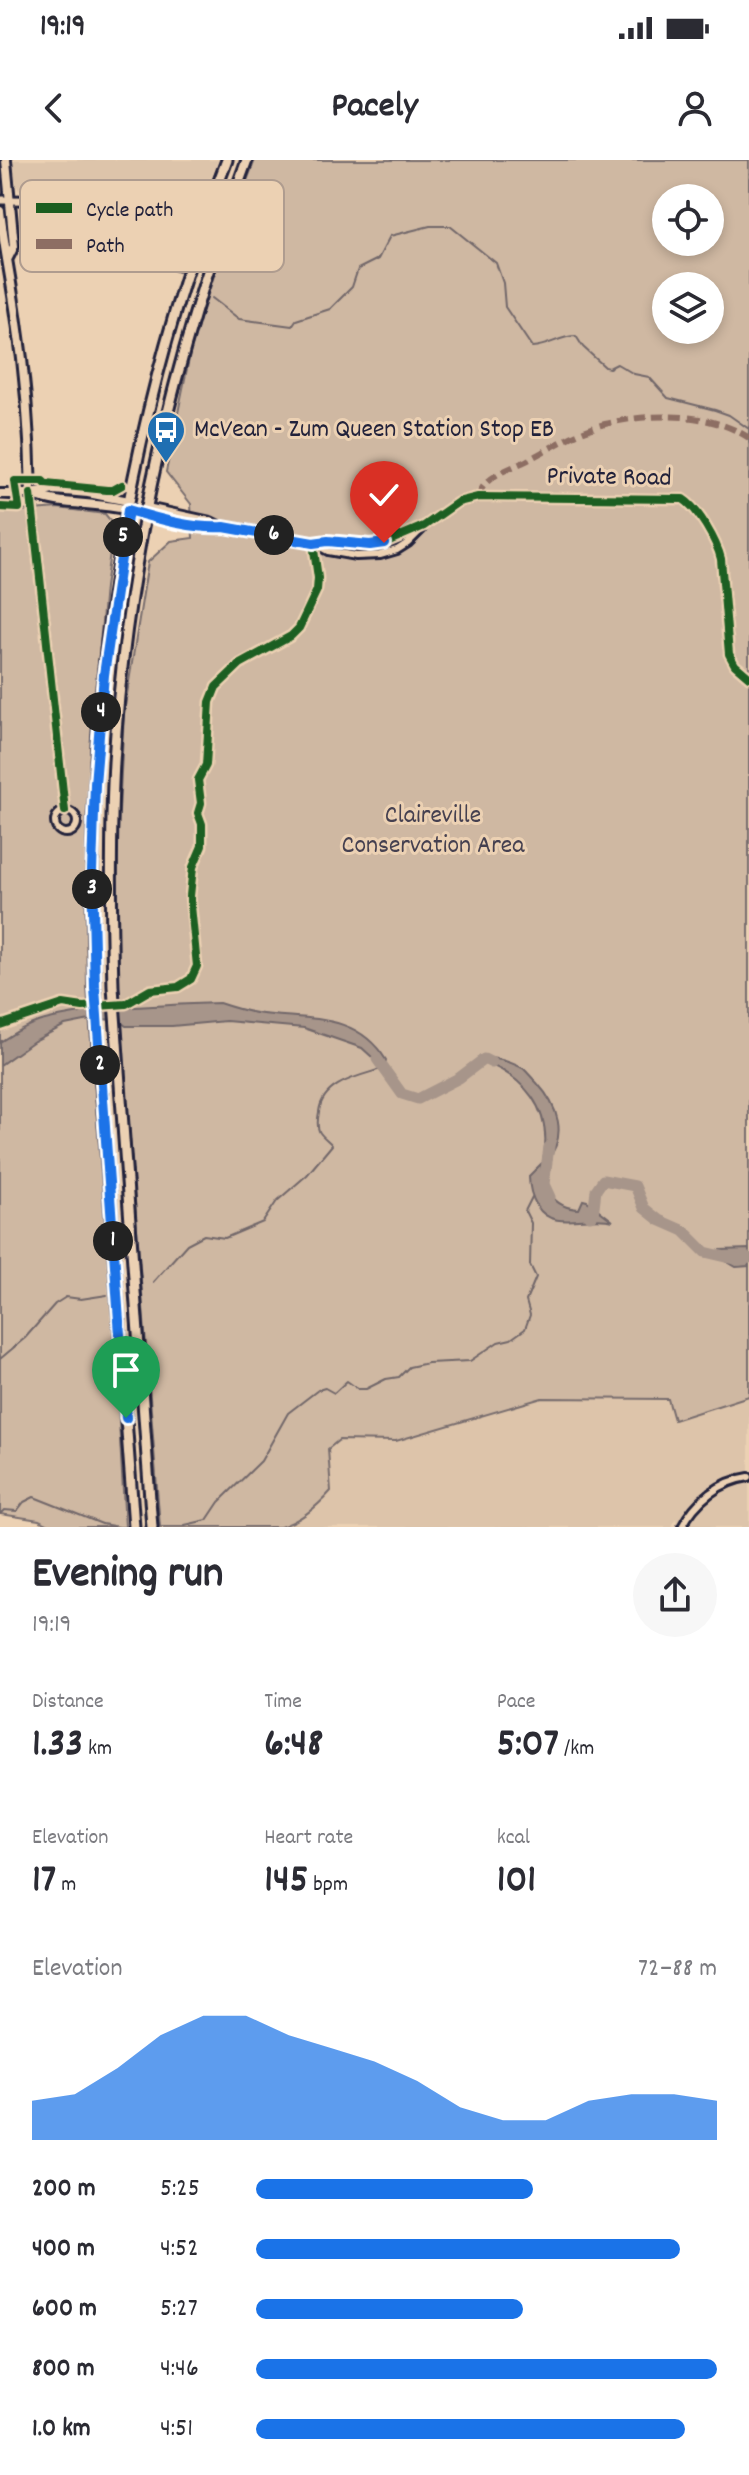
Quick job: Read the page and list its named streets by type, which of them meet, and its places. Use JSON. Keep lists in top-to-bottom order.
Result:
{
  "streets": {
    "street": ["Private Road"]
  },
  "parks": ["Claireville Conservation Area"],
  "places": {
    "bus stop": ["McVean - Zum Queen Station Stop EB"]
  },
  "legend": ["Cycle path", "Path"],
  "page": {
    "status": "19:19",
    "header": "Pacely",
    "pins": [
      "6",
      "5",
      "4",
      "3",
      "2",
      "1"
    ],
    "heading": ["Evening run", "19:19"],
    "stats": [
      ["Distance", "1.33 km"],
      ["Time", "6:48"],
      ["Pace", "5:07 /km"],
      ["Elevation", "17 m"],
      ["Heart rate", "145 bpm"],
      ["kcal", "101"]
    ],
    "chart": ["Elevation", "72–88 m"],
    "list": [
      {
        "name": "200 m",
        "note": "5:25"
      },
      {
        "name": "400 m",
        "note": "4:52"
      },
      {
        "name": "600 m",
        "note": "5:27"
      },
      {
        "name": "800 m",
        "note": "4:46"
      },
      {
        "name": "1.0 km",
        "note": "4:51"
      }
    ]
  }
}
